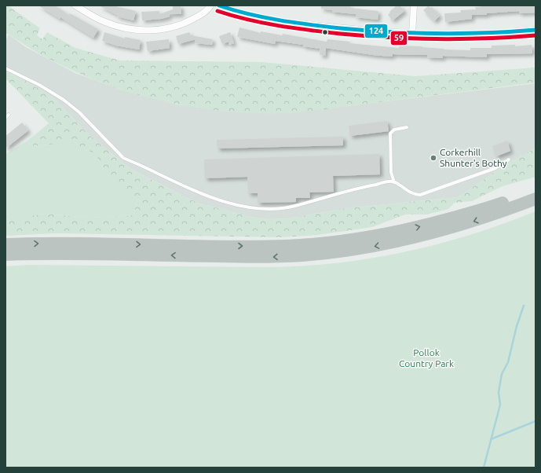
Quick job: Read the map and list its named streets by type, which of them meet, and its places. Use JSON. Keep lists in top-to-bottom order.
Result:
{
  "parks": ["Pollok Country Park"],
  "places": ["Corkerhill Shunter's Bothy"],
  "lines": ["transit line 124", "transit line 59"]
}
